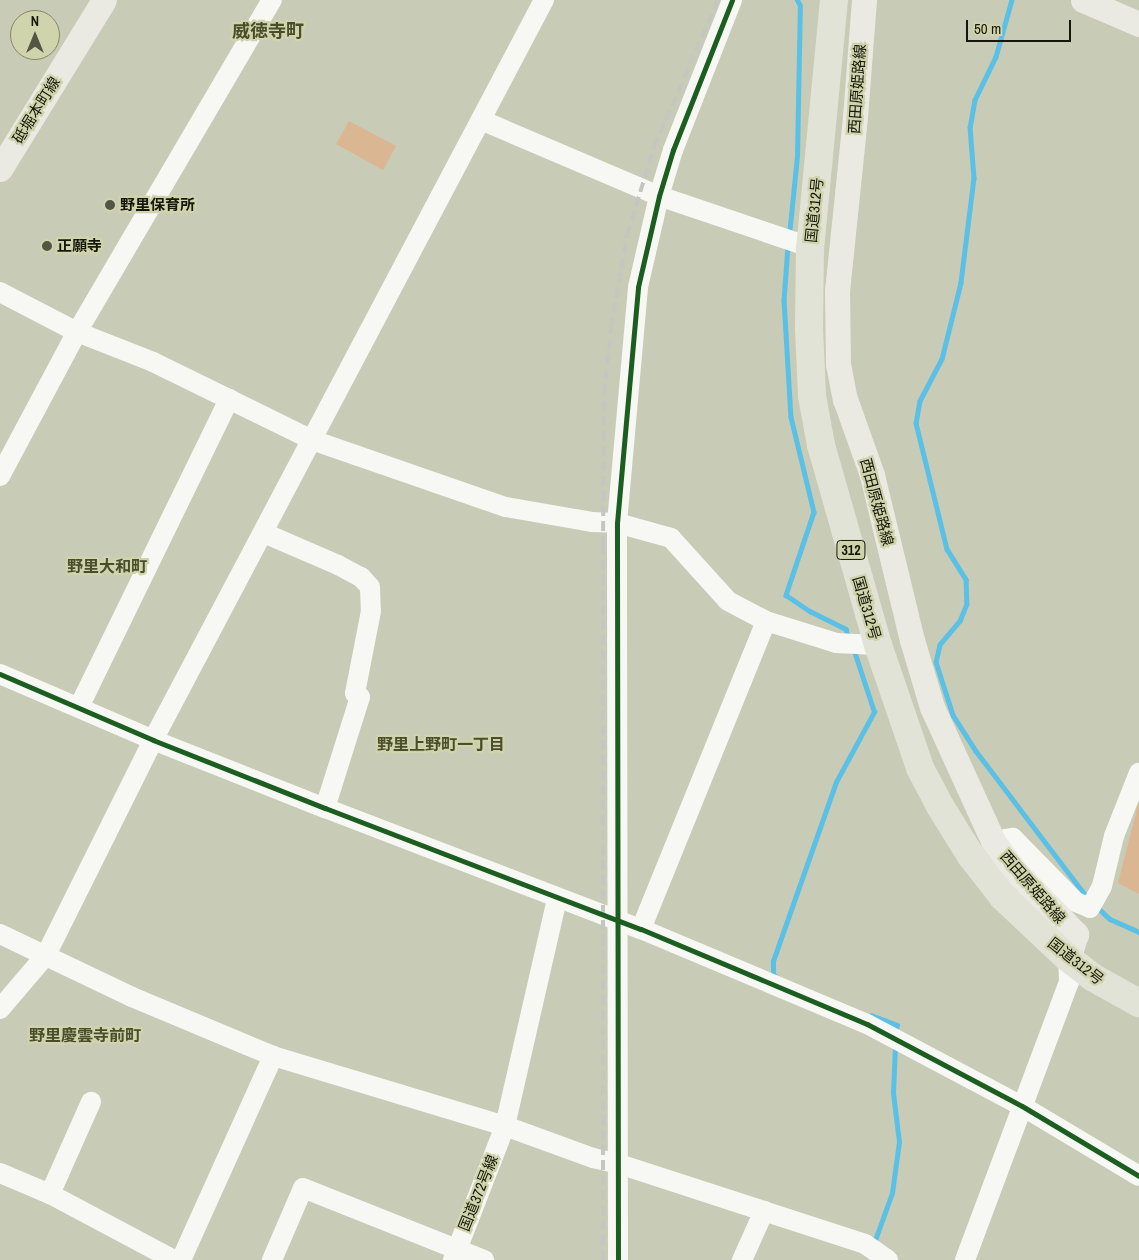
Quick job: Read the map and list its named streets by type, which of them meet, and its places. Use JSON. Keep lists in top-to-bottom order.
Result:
{
  "streets": {
    "highway": ["国道312号", "312"],
    "main road": ["西田原姫路線", "砥堀本町線"],
    "street": ["国道372号線"]
  },
  "crossings": [
    ["西田原姫路線", "国道312号"]
  ],
  "districts": [
    "威徳寺町",
    "野里大和町",
    "野里上野町一丁目",
    "野里慶雲寺前町"
  ],
  "places": ["野里保育所", "正願寺"],
  "scale_bar": "50 m",
  "north": "top"
}
